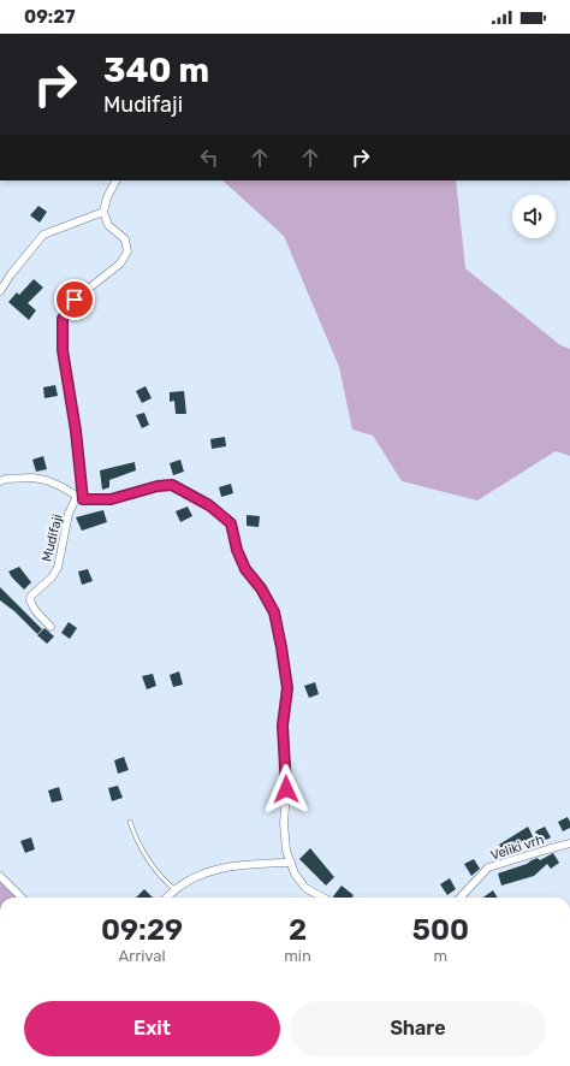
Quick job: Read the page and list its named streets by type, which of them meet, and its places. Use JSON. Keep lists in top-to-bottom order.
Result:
{
  "streets": {
    "street": ["Mudifaji", "Veliki vrh"]
  },
  "page": {
    "status": "09:27",
    "turn": ["340 m", "Mudifaji"],
    "eta": [
      "09:29",
      "Arrival",
      "2",
      "min",
      "500",
      "m"
    ],
    "buttons": ["Exit", "Share"]
  }
}
